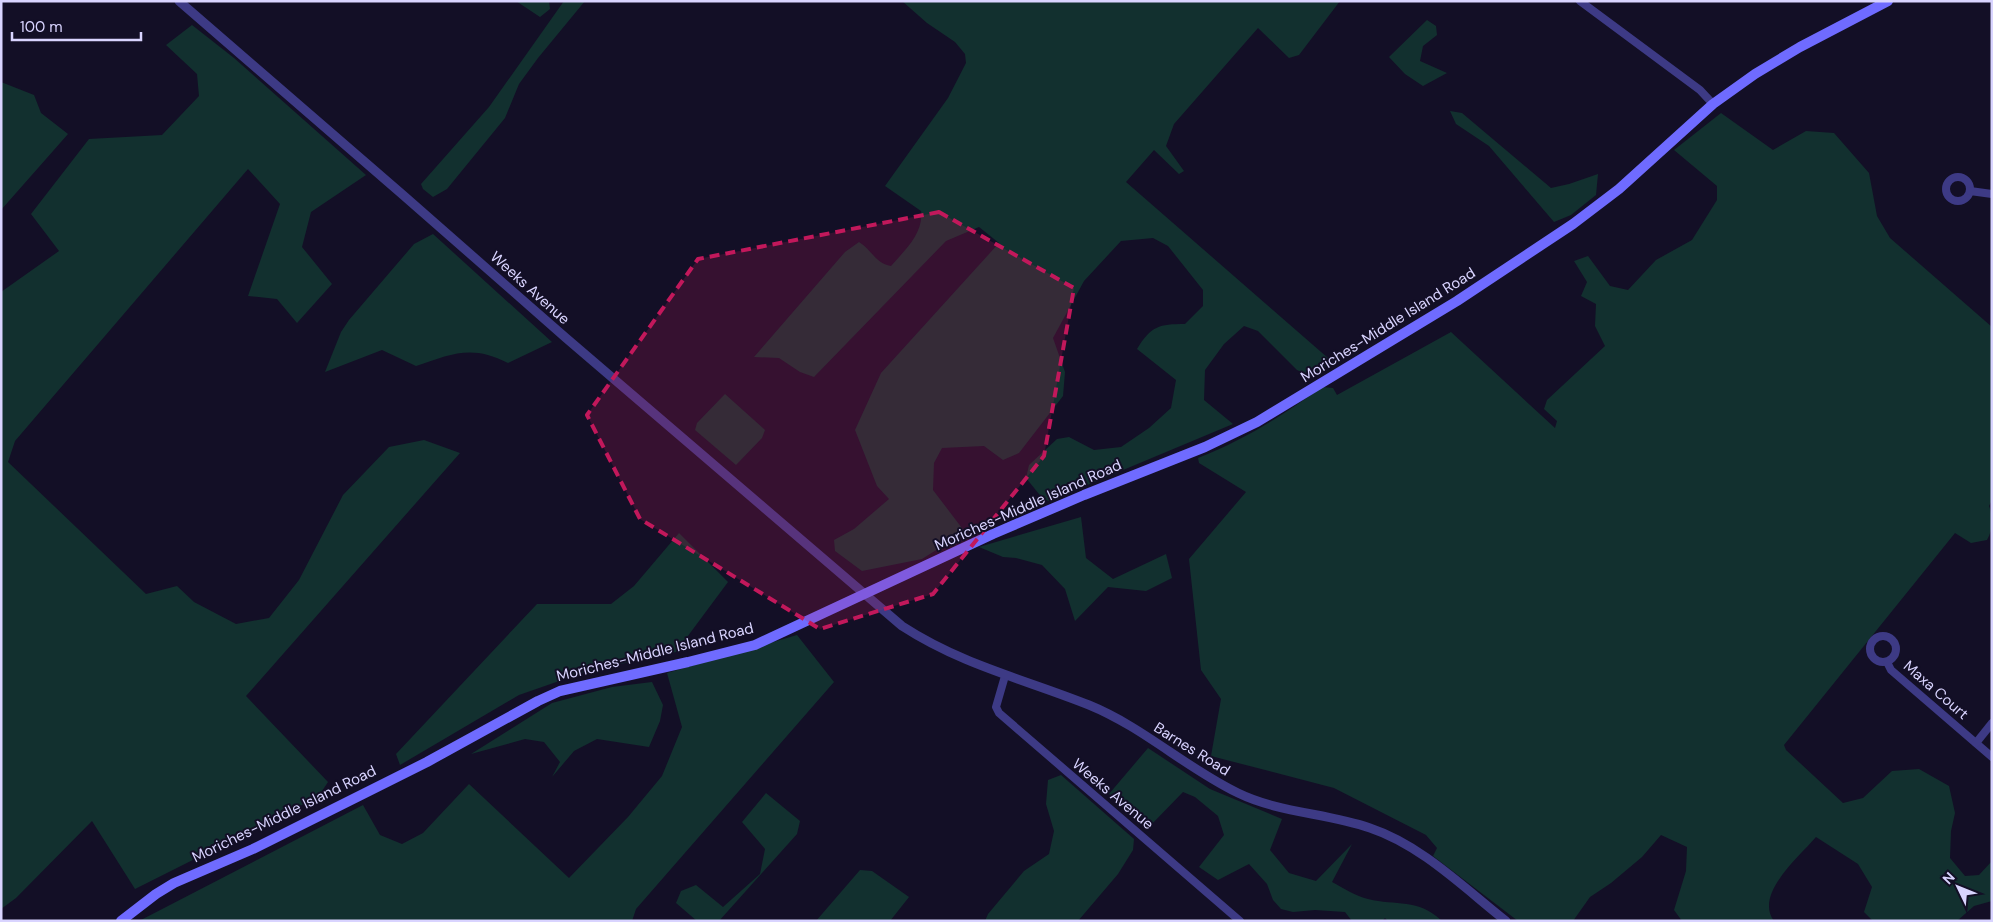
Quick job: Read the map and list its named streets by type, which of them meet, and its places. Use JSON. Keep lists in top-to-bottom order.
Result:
{
  "streets": {
    "main road": ["Moriches-Middle Island Road"],
    "street": ["Weeks Avenue", "Maxa Court", "Barnes Road"]
  },
  "crossings": [
    ["Weeks Avenue", "Moriches-Middle Island Road"],
    ["Weeks Avenue", "Barnes Road"],
    ["Moriches-Middle Island Road", "Barnes Road"]
  ],
  "scale_bar": "100 m",
  "north": "top left"
}
